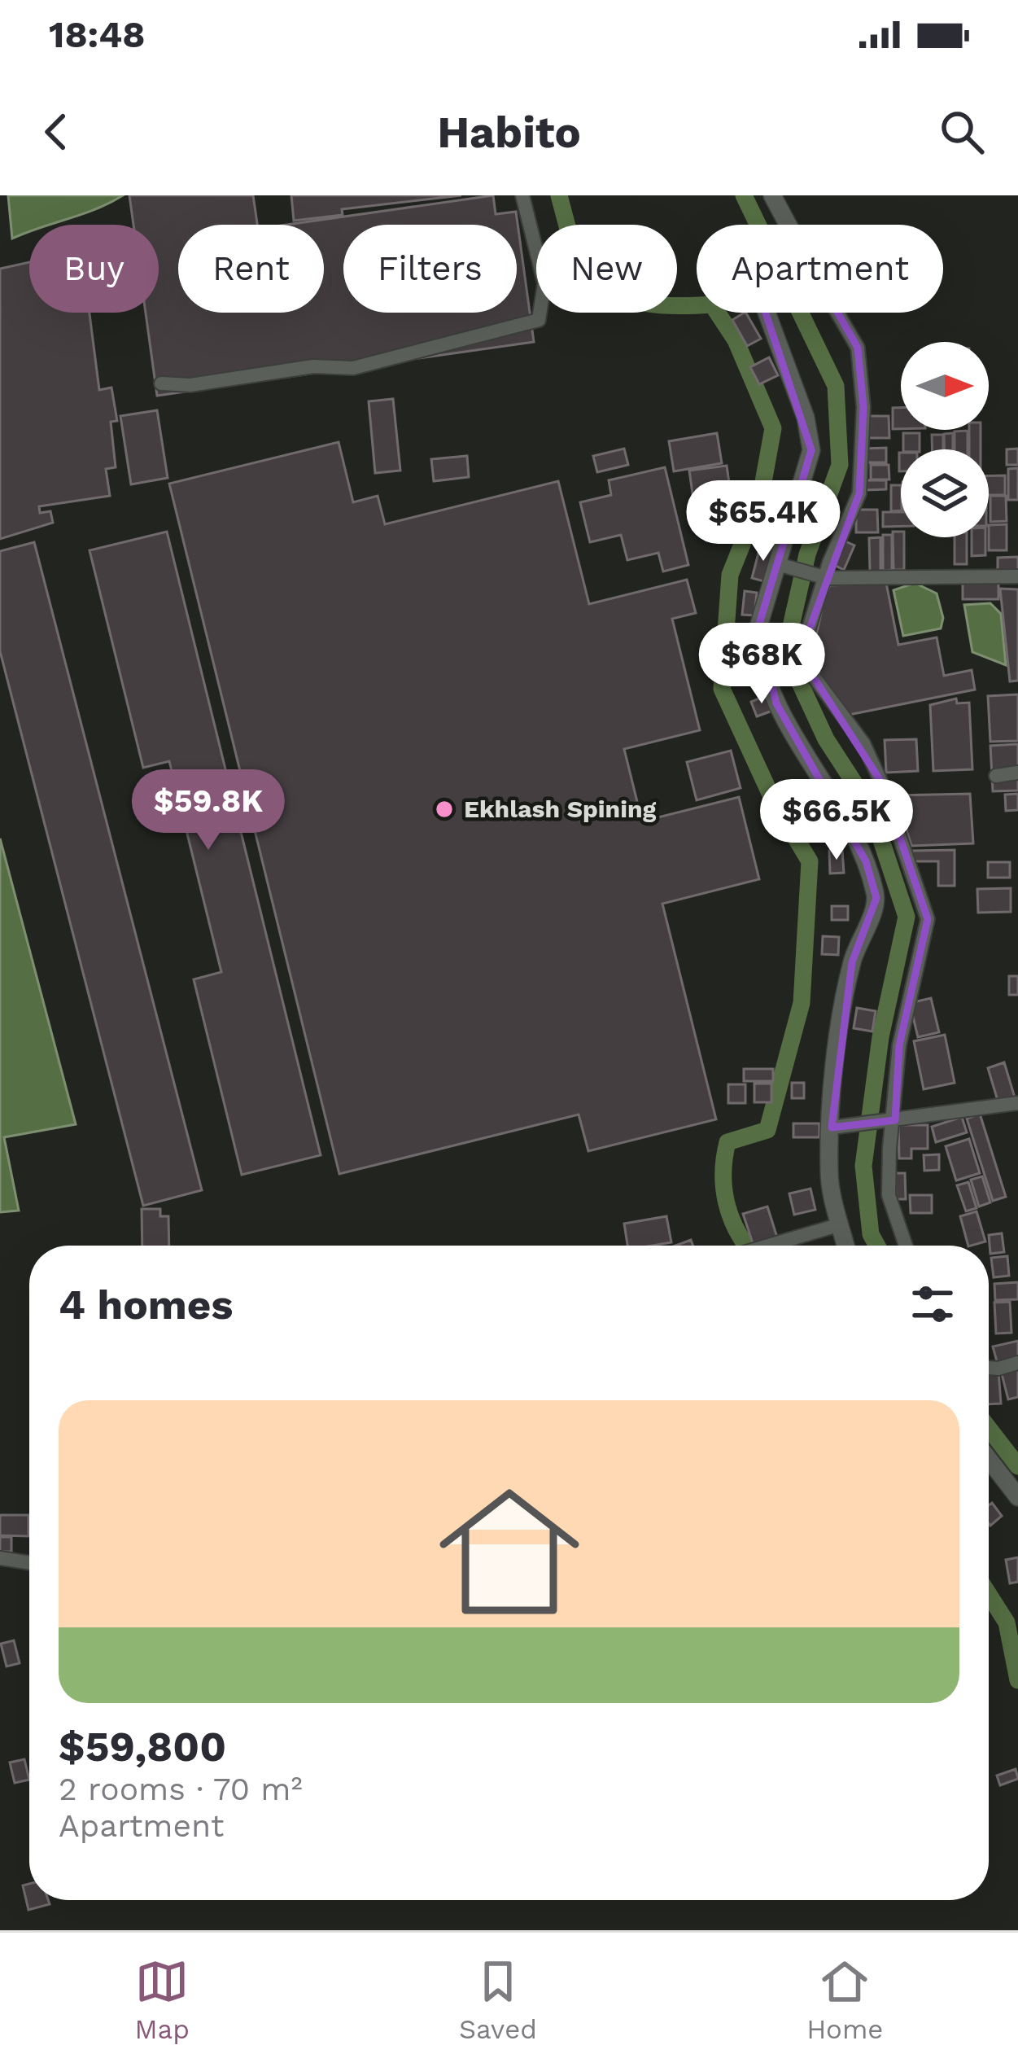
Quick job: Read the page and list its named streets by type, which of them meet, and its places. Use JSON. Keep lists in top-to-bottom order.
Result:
{
  "places": ["Ekhlash Spining"],
  "north": "right",
  "page": {
    "status": "18:48",
    "header": "Habito",
    "chip": [
      "Buy",
      "Rent",
      "Filters",
      "New",
      "Apartment"
    ],
    "price": [
      "$65.4K",
      "$68K",
      "$59.8K",
      "$66.5K"
    ],
    "heading": "4 homes",
    "list": [
      {
        "name": "$59,800",
        "note": "2 rooms · 70 m² · Apartment"
      }
    ],
    "tabs": ["Map", "Saved", "Home"]
  }
}
